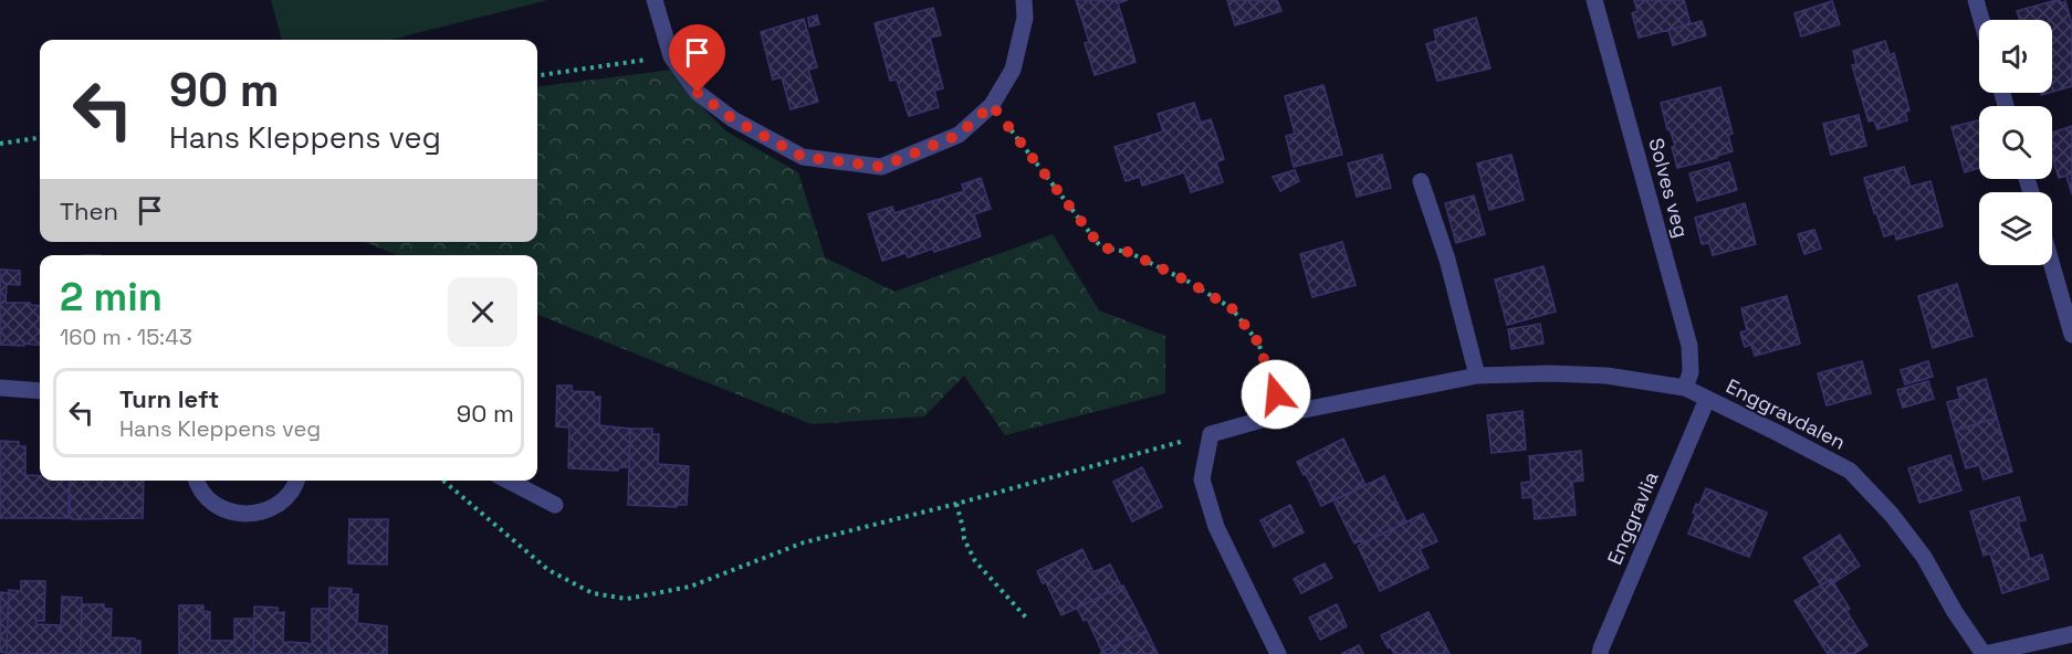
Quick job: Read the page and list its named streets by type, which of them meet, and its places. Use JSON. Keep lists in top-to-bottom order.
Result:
{
  "streets": {
    "street": ["Solves veg", "Enggravdalen", "Enggravlia"]
  },
  "crossings": [
    ["Solves veg", "Enggravdalen"],
    ["Enggravdalen", "Enggravlia"]
  ],
  "page": {
    "turn": ["90 m", "Hans Kleppens veg"],
    "then": "Then",
    "heading": ["2 min", "160 m · 15:43"],
    "list": [
      {
        "name": "Turn left",
        "note": "Hans Kleppens veg",
        "value": "90 m"
      }
    ]
  }
}
